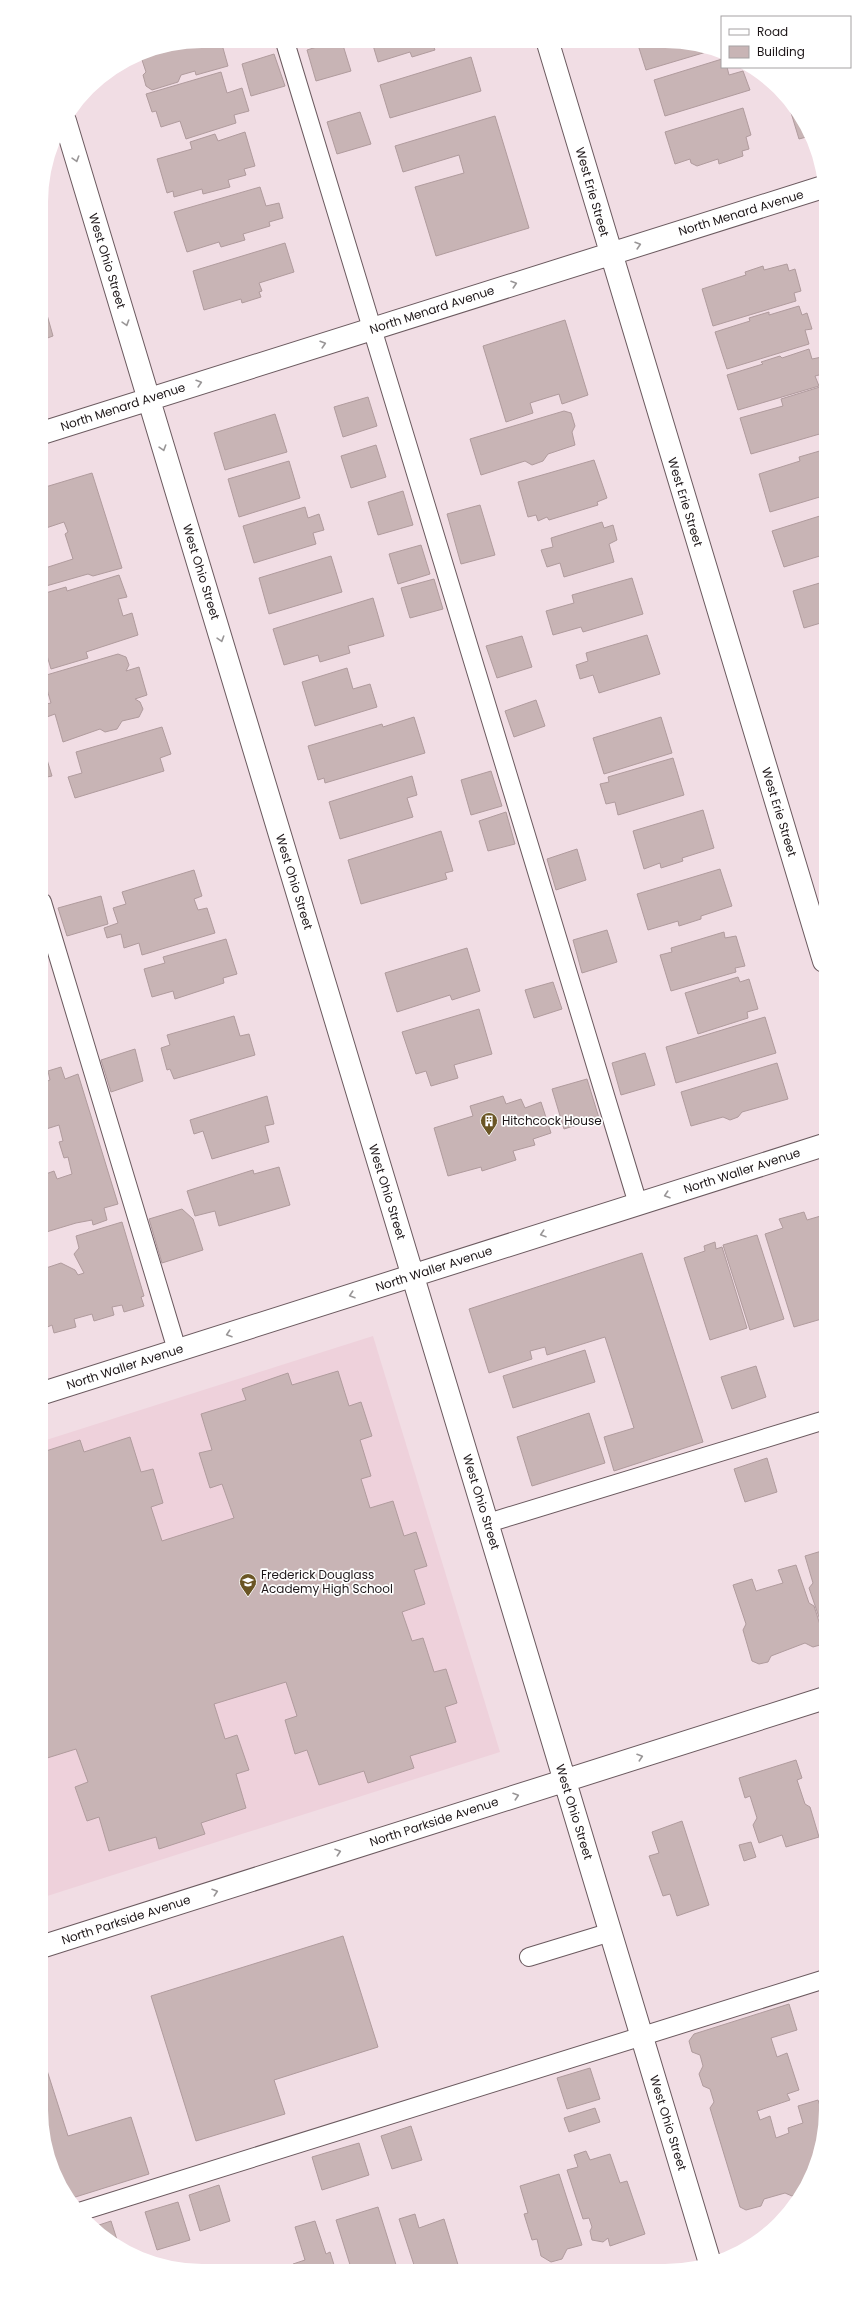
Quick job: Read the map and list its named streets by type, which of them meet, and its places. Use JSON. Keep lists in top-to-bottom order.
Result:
{
  "streets": {
    "street": [
      "West Erie Street",
      "North Menard Avenue",
      "West Ohio Street",
      "North Waller Avenue",
      "North Parkside Avenue"
    ]
  },
  "crossings": [
    ["West Erie Street", "North Menard Avenue"],
    ["North Menard Avenue", "West Ohio Street"],
    ["West Ohio Street", "North Waller Avenue"],
    ["West Ohio Street", "North Parkside Avenue"]
  ],
  "one_way": [
    "North Menard Avenue",
    "West Ohio Street",
    "North Waller Avenue",
    "North Parkside Avenue"
  ],
  "places": {
    "building": ["Hitchcock House"],
    "school or university": ["Frederick Douglass Academy High School"]
  },
  "legend": ["Road", "Building"]
}
